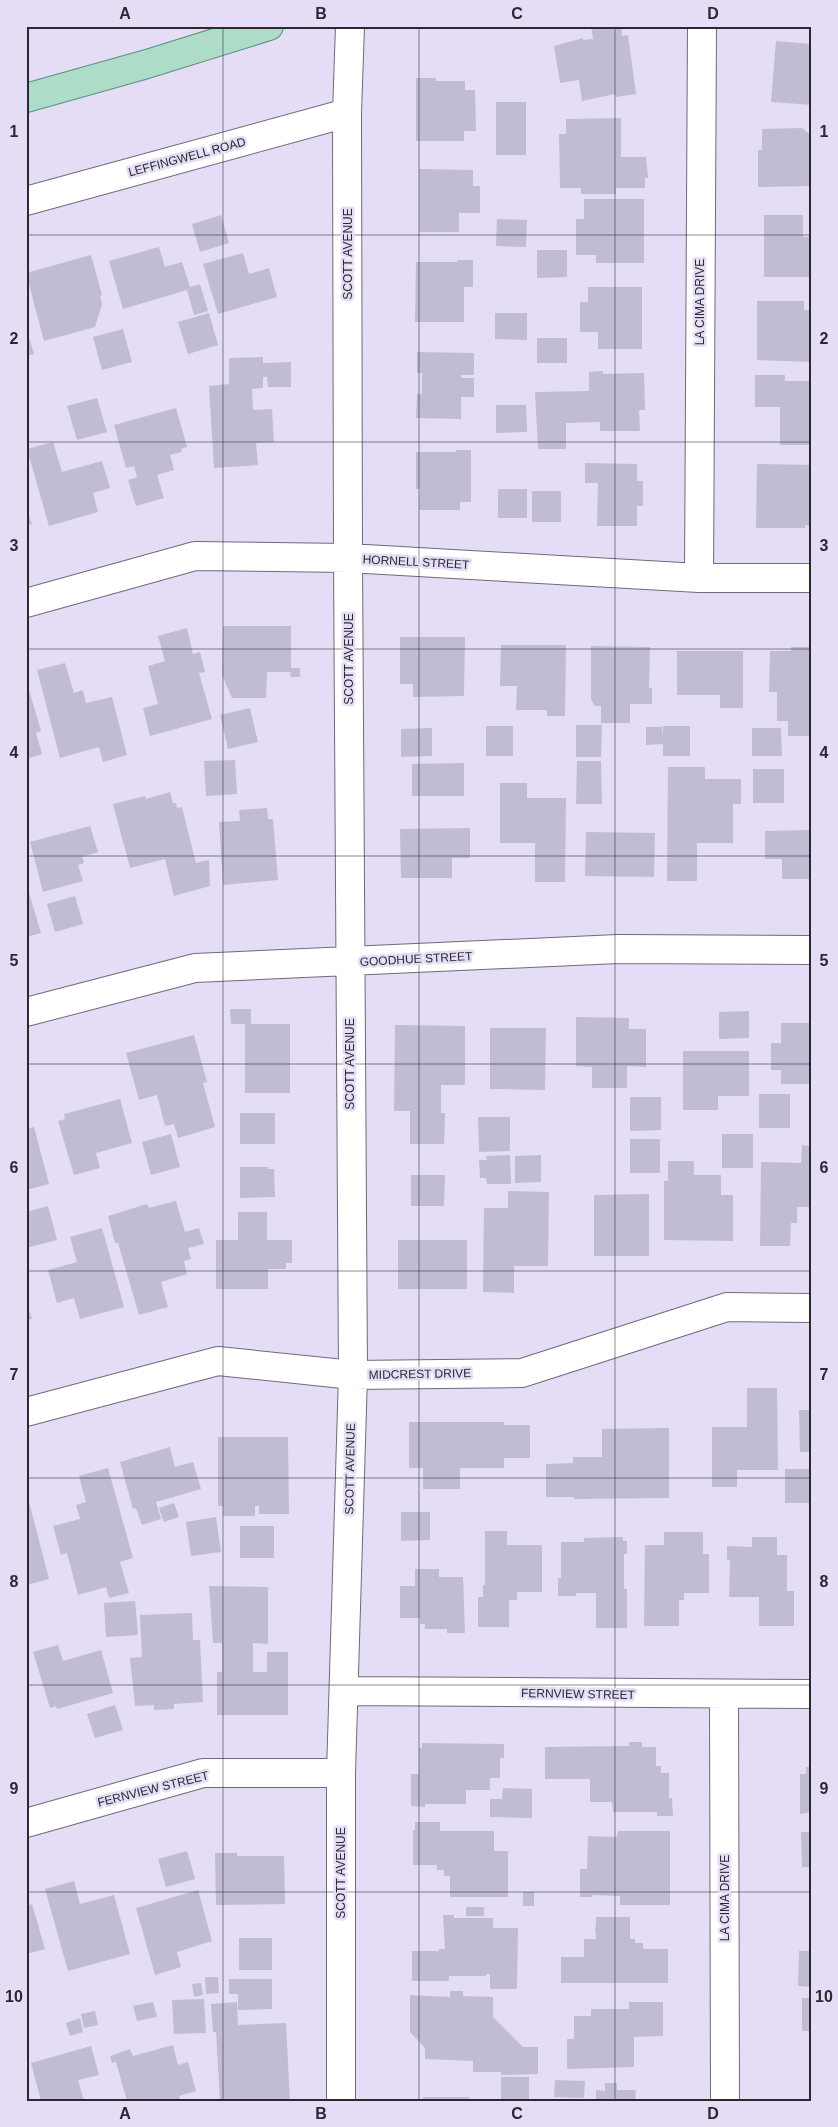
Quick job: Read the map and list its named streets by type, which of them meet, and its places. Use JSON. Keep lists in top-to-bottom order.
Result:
{
  "streets": {
    "street": [
      "LEFFINGWELL ROAD",
      "SCOTT AVENUE",
      "LA CIMA DRIVE",
      "HORNELL STREET",
      "GOODHUE STREET",
      "MIDCREST DRIVE",
      "FERNVIEW STREET"
    ]
  },
  "crossings": [
    ["LEFFINGWELL ROAD", "SCOTT AVENUE"],
    ["SCOTT AVENUE", "HORNELL STREET"],
    ["SCOTT AVENUE", "GOODHUE STREET"],
    ["SCOTT AVENUE", "MIDCREST DRIVE"],
    ["SCOTT AVENUE", "FERNVIEW STREET"],
    ["LA CIMA DRIVE", "HORNELL STREET"],
    ["LA CIMA DRIVE", "FERNVIEW STREET"]
  ],
  "grid": {
    "columns": [
      "A",
      "B",
      "C",
      "D"
    ],
    "rows": [
      "1",
      "2",
      "3",
      "4",
      "5",
      "6",
      "7",
      "8",
      "9",
      "10"
    ]
  }
}
